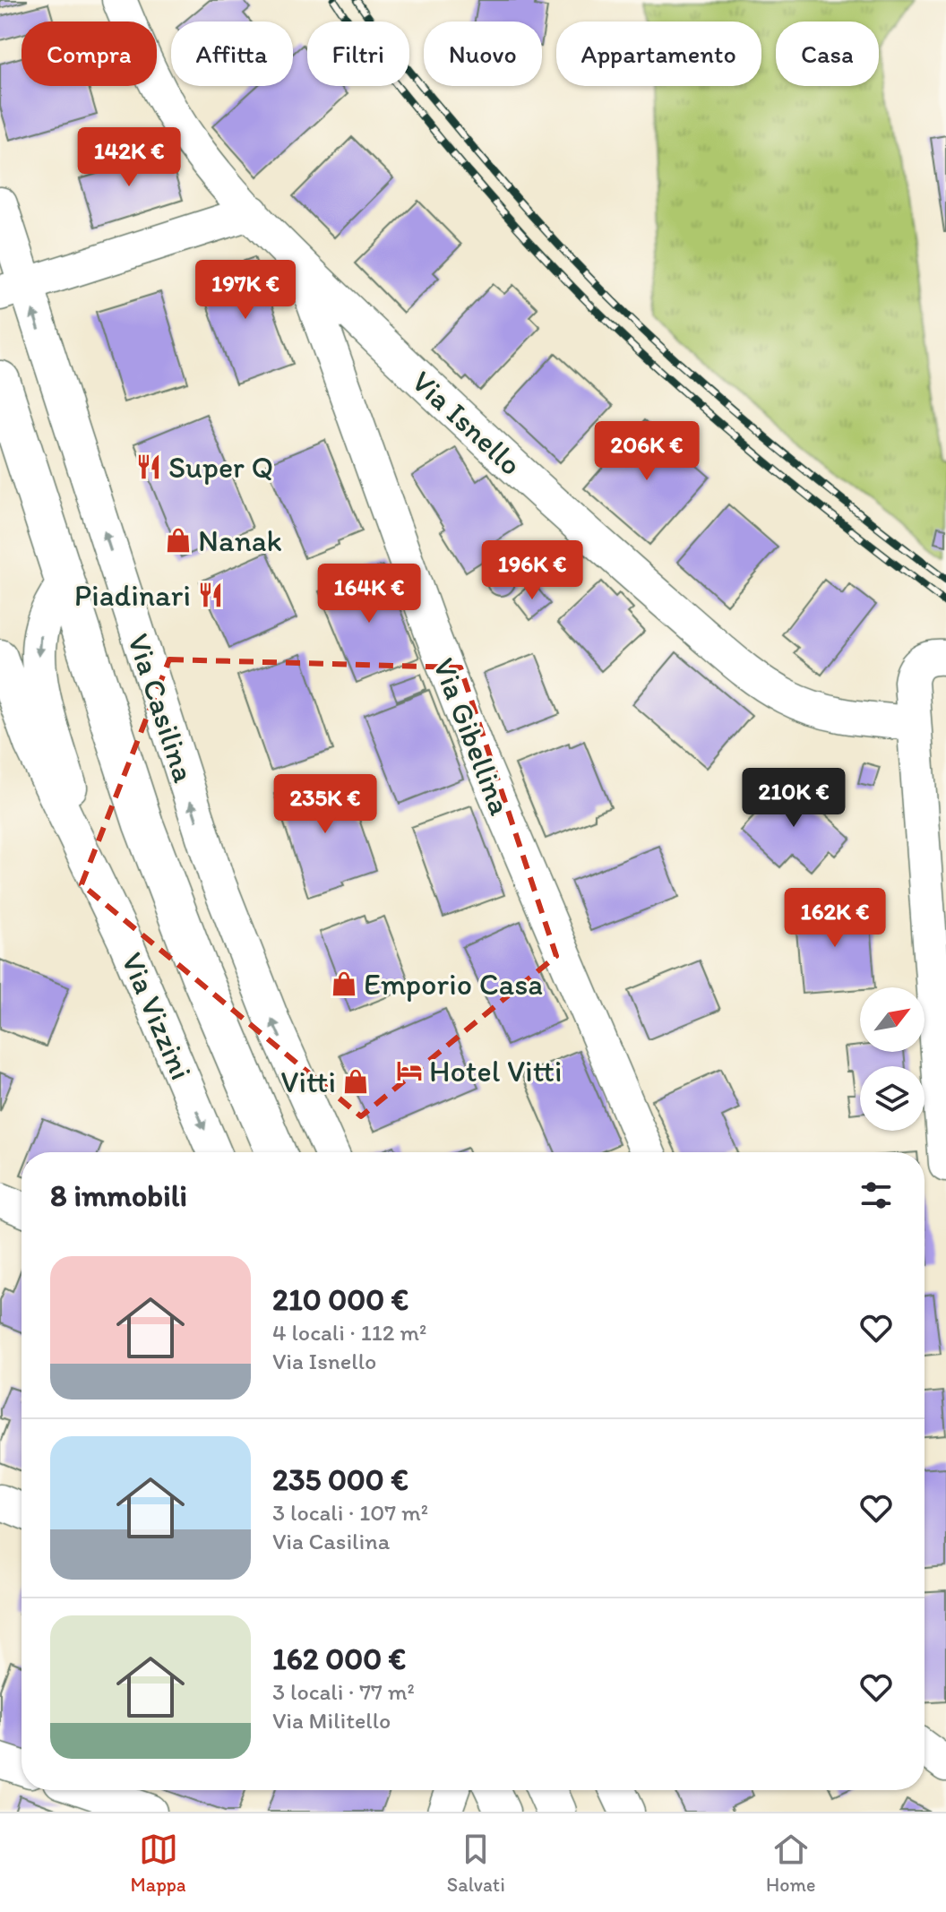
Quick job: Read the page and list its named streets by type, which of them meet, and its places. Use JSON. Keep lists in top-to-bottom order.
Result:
{
  "streets": {
    "main road": ["Via Casilina"],
    "street": ["Via Isnello", "Via Gibellina", "Via Vizzini"]
  },
  "crossings": [
    ["Via Isnello", "Via Gibellina"],
    ["Via Casilina", "Via Vizzini"]
  ],
  "one_way": ["Via Casilina"],
  "places": {
    "restaurant": ["Super Q", "Piadinari"],
    "shop": ["Nanak", "Emporio Casa", "Vitti"],
    "hotel": ["Hotel Vitti"]
  },
  "north": "top right",
  "page": {
    "chip": [
      "Compra",
      "Affitta",
      "Filtri",
      "Nuovo",
      "Appartamento",
      "Casa"
    ],
    "price": [
      "142K €",
      "197K €",
      "206K €",
      "196K €",
      "164K €",
      "210K €",
      "235K €",
      "162K €"
    ],
    "heading": "8 immobili",
    "list": [
      {
        "name": "210 000 €",
        "note": "4 locali · 112 m² · Via Isnello"
      },
      {
        "name": "235 000 €",
        "note": "3 locali · 107 m² · Via Casilina"
      },
      {
        "name": "162 000 €",
        "note": "3 locali · 77 m² · Via Militello"
      }
    ],
    "tabs": ["Mappa", "Salvati", "Home"]
  }
}
